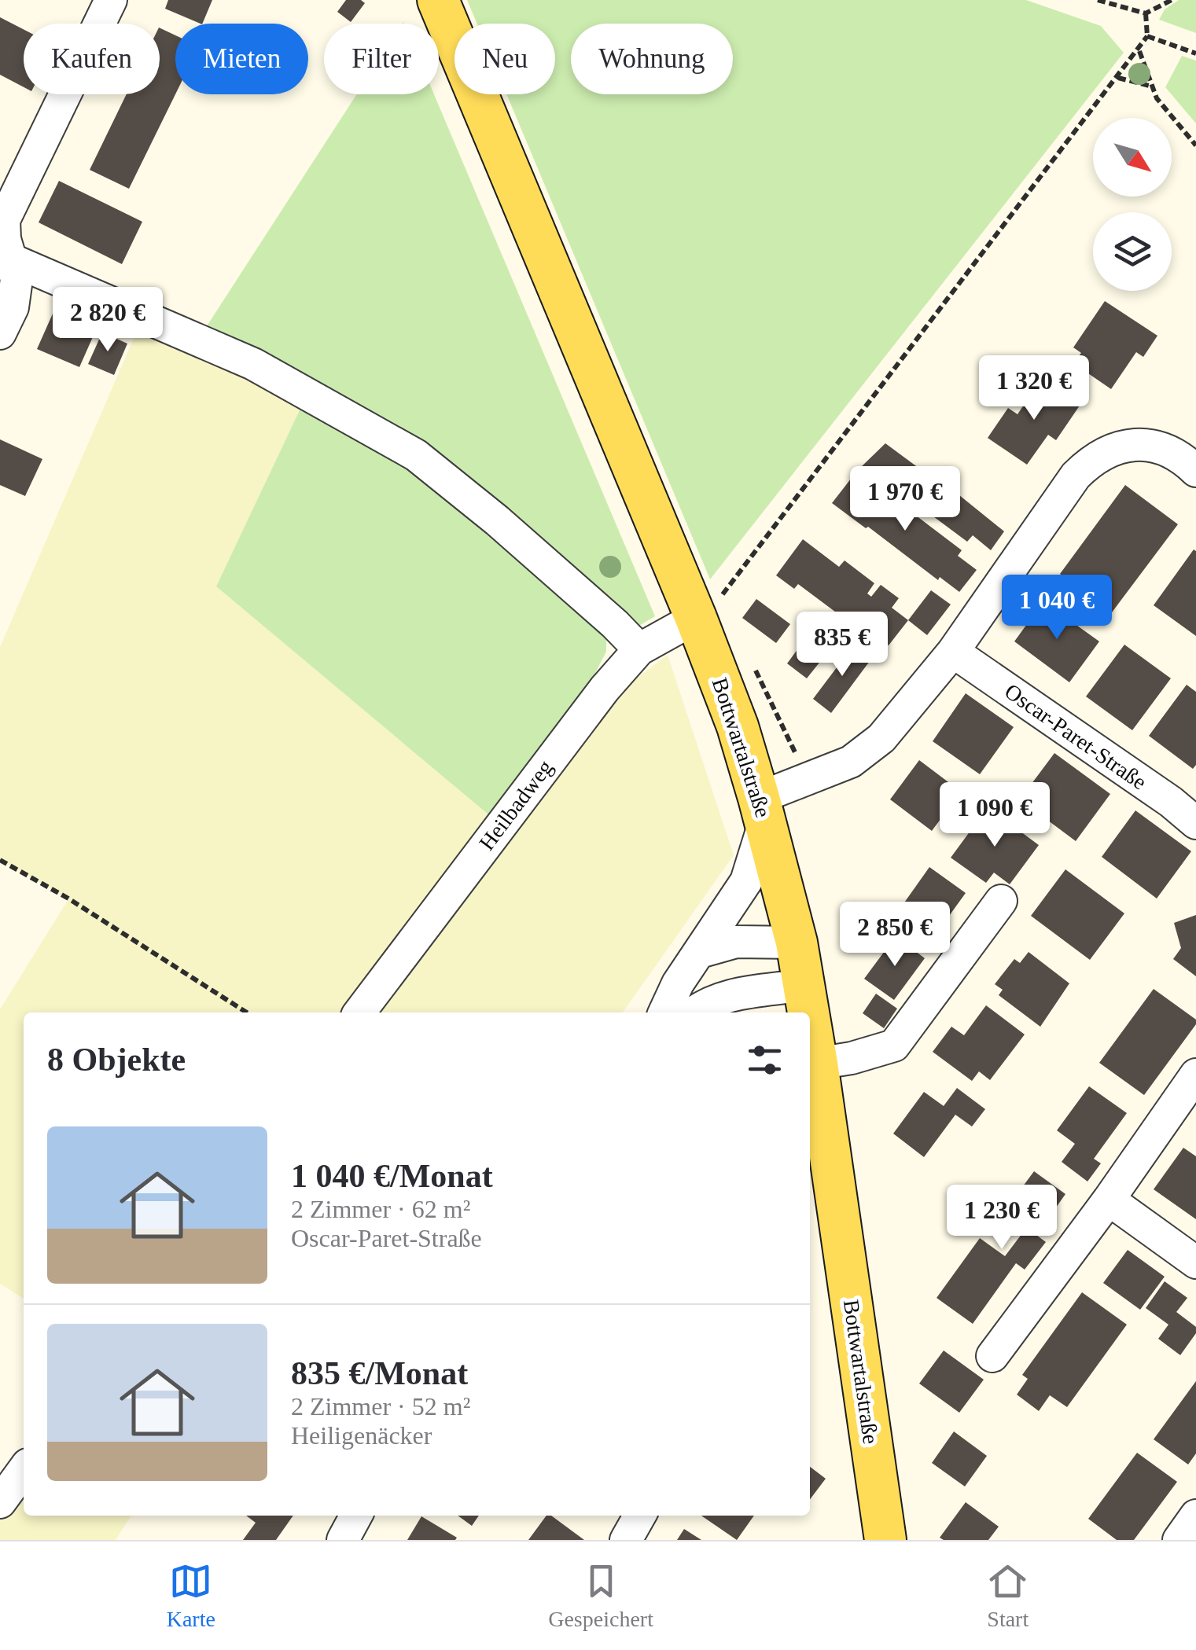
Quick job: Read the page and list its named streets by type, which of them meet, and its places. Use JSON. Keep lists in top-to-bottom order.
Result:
{
  "streets": {
    "main road": ["Bottwartalstraße"],
    "street": ["Oscar-Paret-Straße", "Heilbadweg"]
  },
  "crossings": [
    ["Bottwartalstraße", "Heilbadweg"]
  ],
  "north": "bottom right",
  "page": {
    "chip": [
      "Kaufen",
      "Mieten",
      "Filter",
      "Neu",
      "Wohnung"
    ],
    "price": [
      "2 820 €",
      "1 320 €",
      "1 970 €",
      "1 040 €",
      "835 €",
      "1 090 €",
      "2 850 €",
      "1 230 €"
    ],
    "heading": "8 Objekte",
    "list": [
      {
        "name": "1 040 €/Monat",
        "note": "2 Zimmer · 62 m² · Oscar-Paret-Straße"
      },
      {
        "name": "835 €/Monat",
        "note": "2 Zimmer · 52 m² · Heiligenäcker"
      }
    ],
    "tabs": ["Karte", "Gespeichert", "Start"]
  }
}
